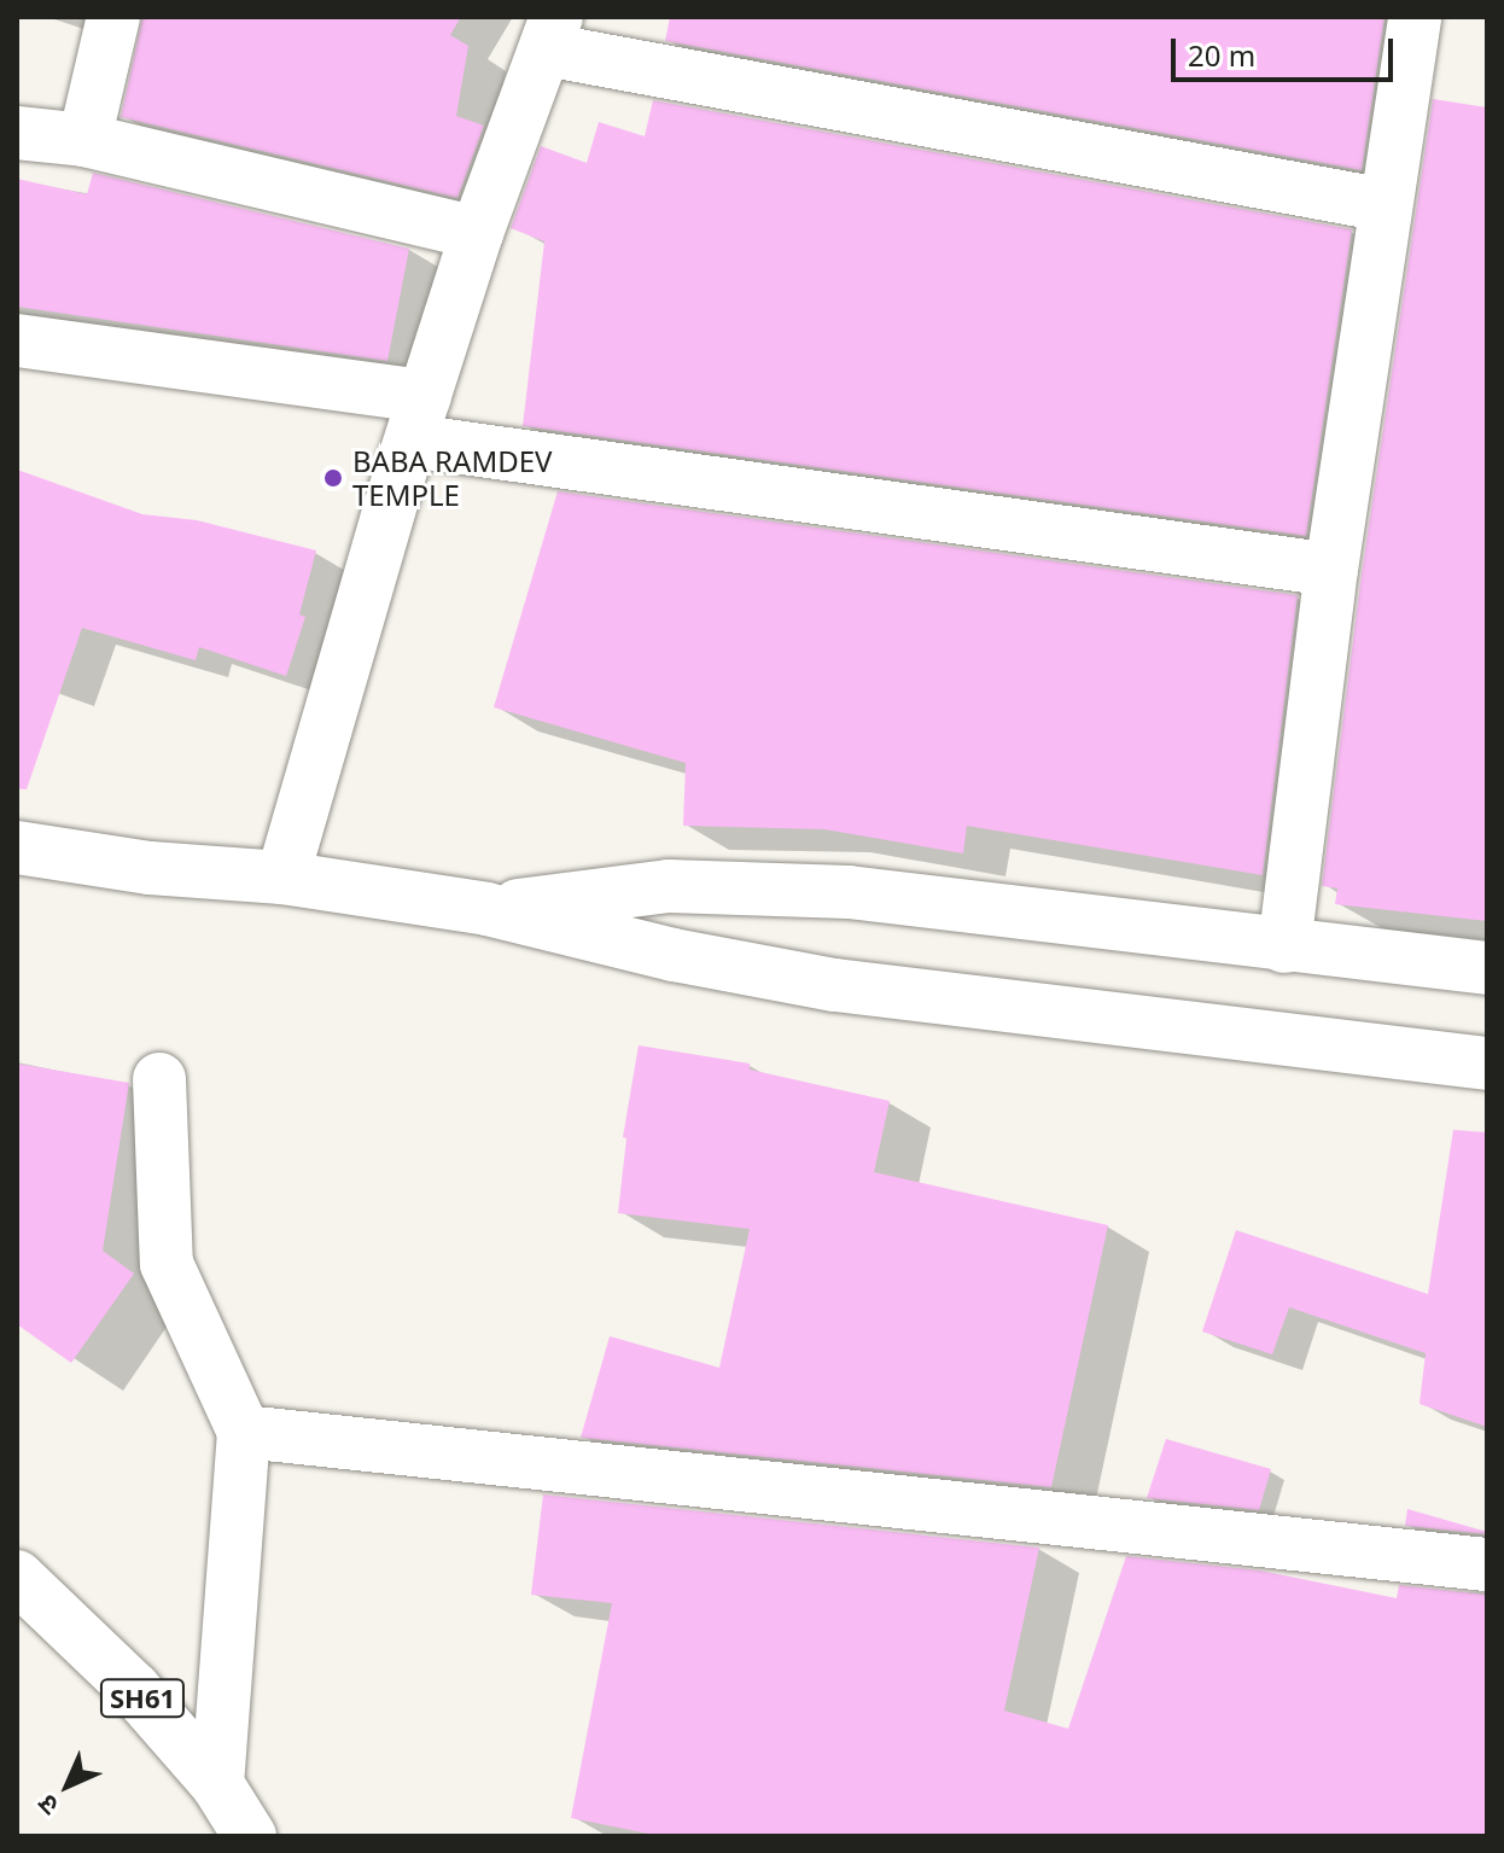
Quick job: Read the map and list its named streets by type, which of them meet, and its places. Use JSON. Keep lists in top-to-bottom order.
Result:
{
  "streets": {
    "street": ["SH61"]
  },
  "places": ["BABA RAMDEV TEMPLE"],
  "scale_bar": "20 m",
  "north": "bottom left"
}
